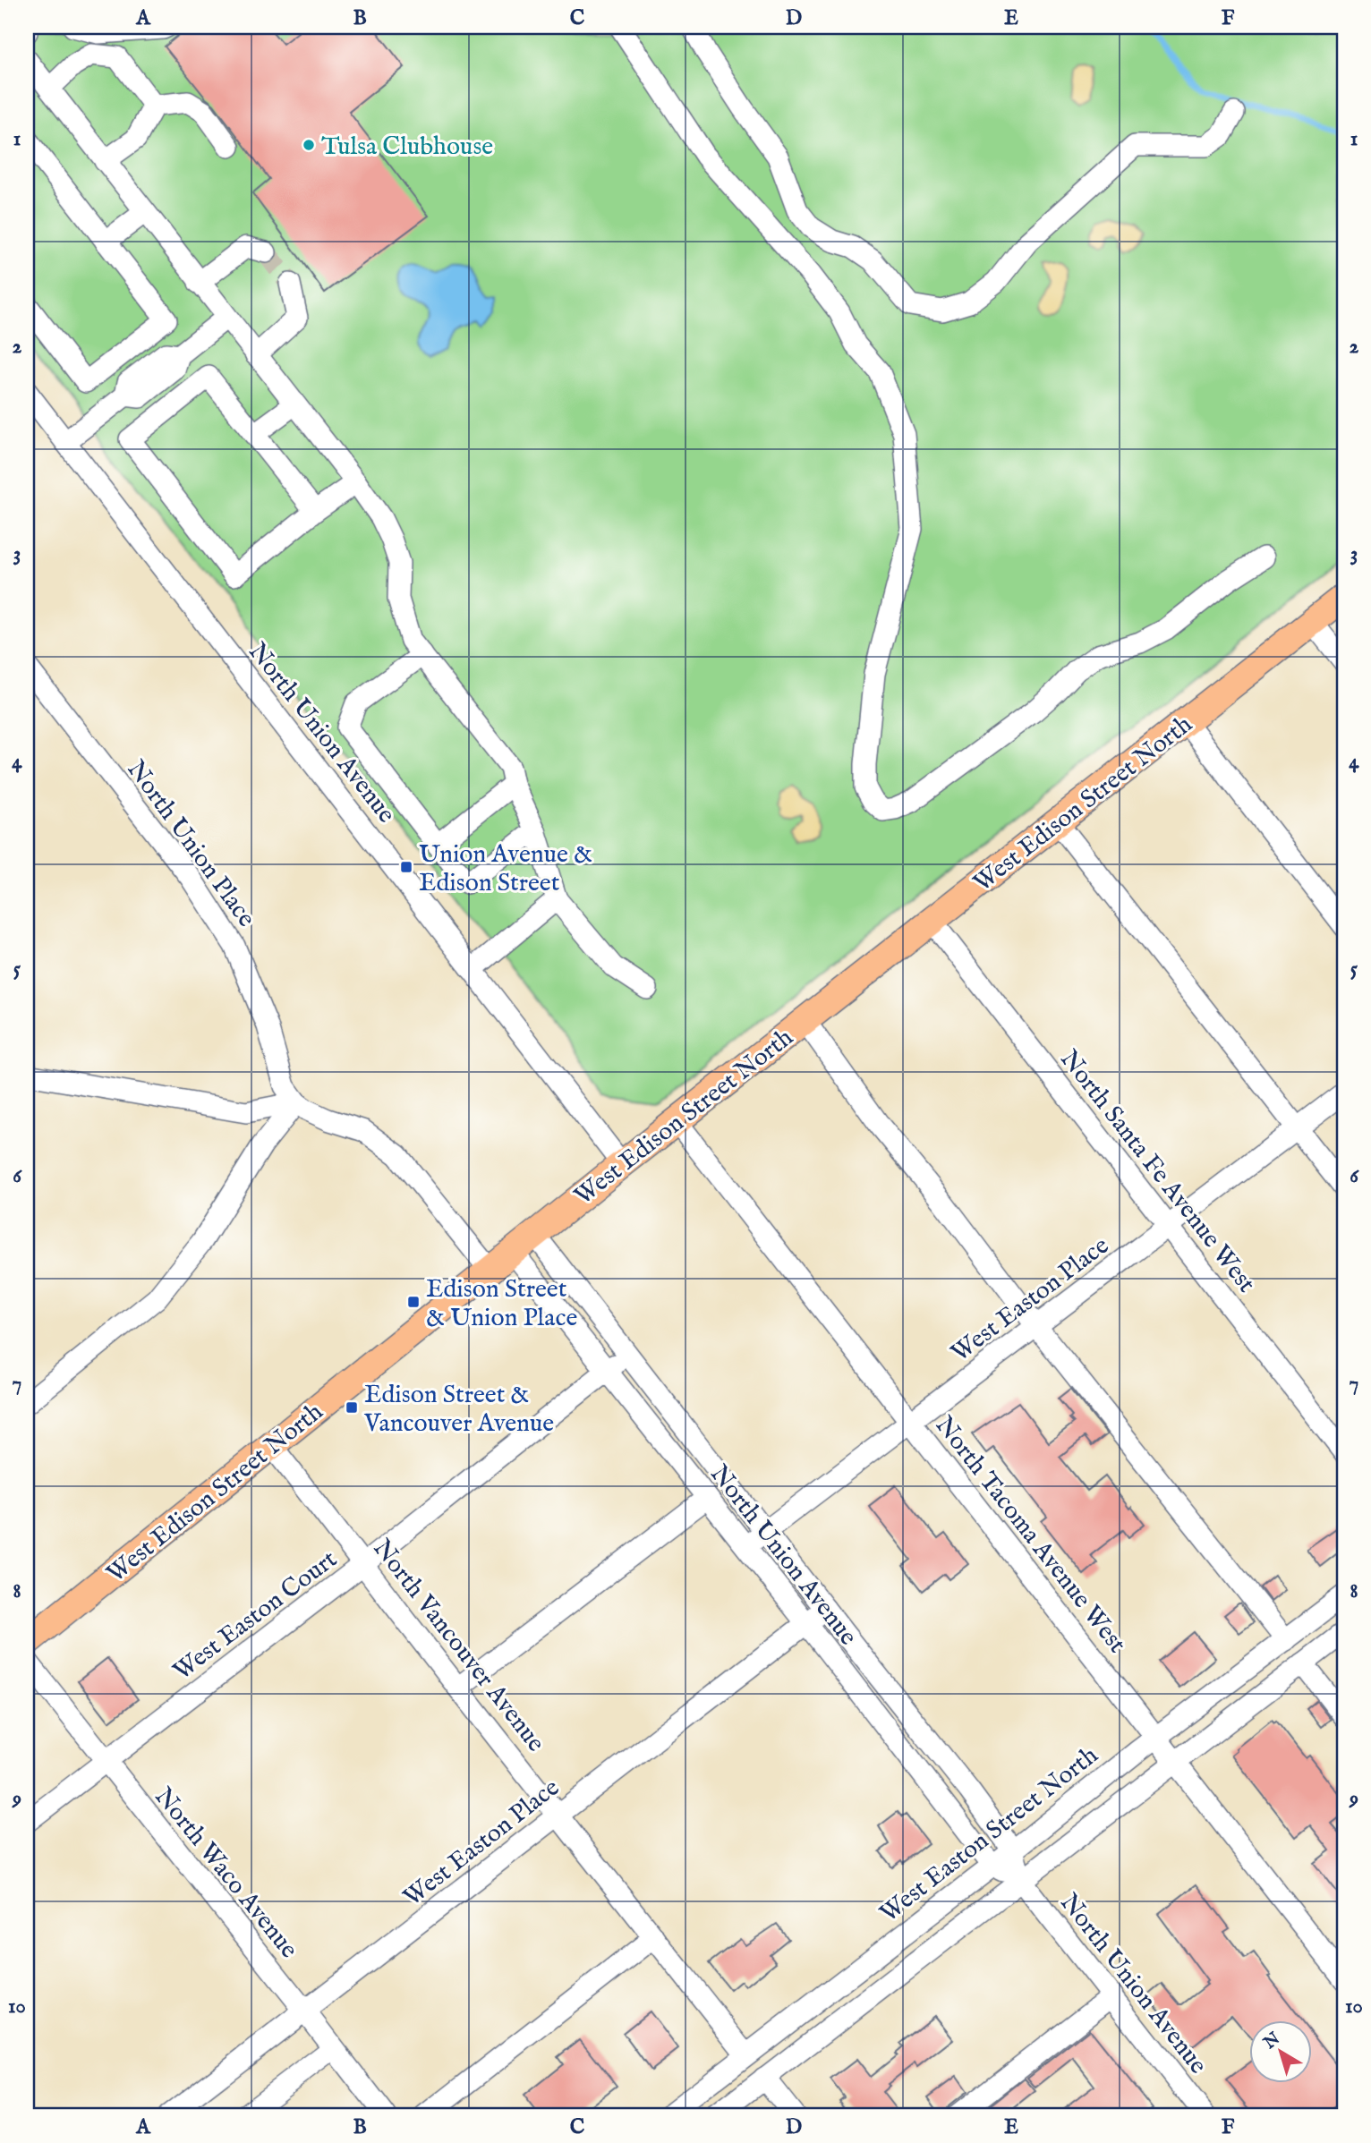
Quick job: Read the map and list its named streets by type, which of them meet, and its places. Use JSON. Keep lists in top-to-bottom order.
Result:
{
  "streets": {
    "main road": ["West Edison Street North"],
    "street": [
      "North Union Avenue",
      "North Union Place",
      "North Santa Fe Avenue West",
      "West Easton Place",
      "North Tacoma Avenue West",
      "West Easton Court",
      "North Vancouver Avenue",
      "West Easton Street North",
      "North Waco Avenue"
    ]
  },
  "crossings": [
    ["North Union Avenue", "West Edison Street North"],
    ["North Union Avenue", "West Easton Place"],
    ["North Union Avenue", "West Easton Court"],
    ["North Union Avenue", "West Easton Street North"],
    ["West Edison Street North", "North Santa Fe Avenue West"],
    ["West Edison Street North", "North Tacoma Avenue West"],
    ["West Edison Street North", "North Vancouver Avenue"],
    ["North Santa Fe Avenue West", "West Easton Place"],
    ["West Easton Place", "North Tacoma Avenue West"],
    ["West Easton Place", "North Vancouver Avenue"],
    ["West Easton Place", "North Waco Avenue"],
    ["North Tacoma Avenue West", "West Easton Street North"],
    ["West Easton Court", "North Vancouver Avenue"],
    ["West Easton Court", "North Waco Avenue"],
    ["North Vancouver Avenue", "West Easton Street North"]
  ],
  "places": {
    "other": ["Tulsa Clubhouse"],
    "transit": ["Union Avenue & Edison Street", "Edison Street & Union Place", "Edison Street & Vancouver Avenue"]
  },
  "north": "top left",
  "grid": {
    "columns": [
      "A",
      "B",
      "C",
      "D",
      "E",
      "F"
    ],
    "rows": [
      "1",
      "2",
      "3",
      "4",
      "5",
      "6",
      "7",
      "8",
      "9",
      "10"
    ]
  }
}
